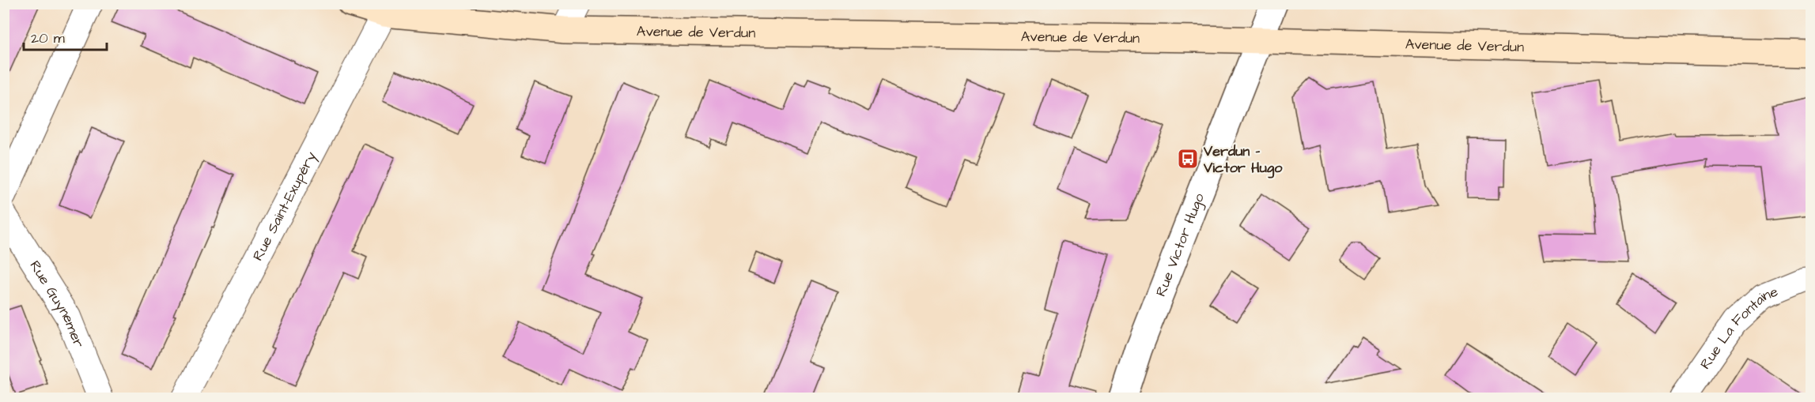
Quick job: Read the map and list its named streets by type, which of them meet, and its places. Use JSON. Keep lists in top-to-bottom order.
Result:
{
  "streets": {
    "main road": ["Avenue de Verdun"],
    "street": [
      "Rue Saint-Exupéry",
      "Rue Victor Hugo",
      "Rue Guynemer",
      "Rue La Fontaine"
    ]
  },
  "crossings": [
    ["Avenue de Verdun", "Rue Saint-Exupéry"],
    ["Avenue de Verdun", "Rue Victor Hugo"]
  ],
  "places": {
    "bus stop": ["Verdun - Victor Hugo"]
  },
  "scale_bar": "20 m"
}
